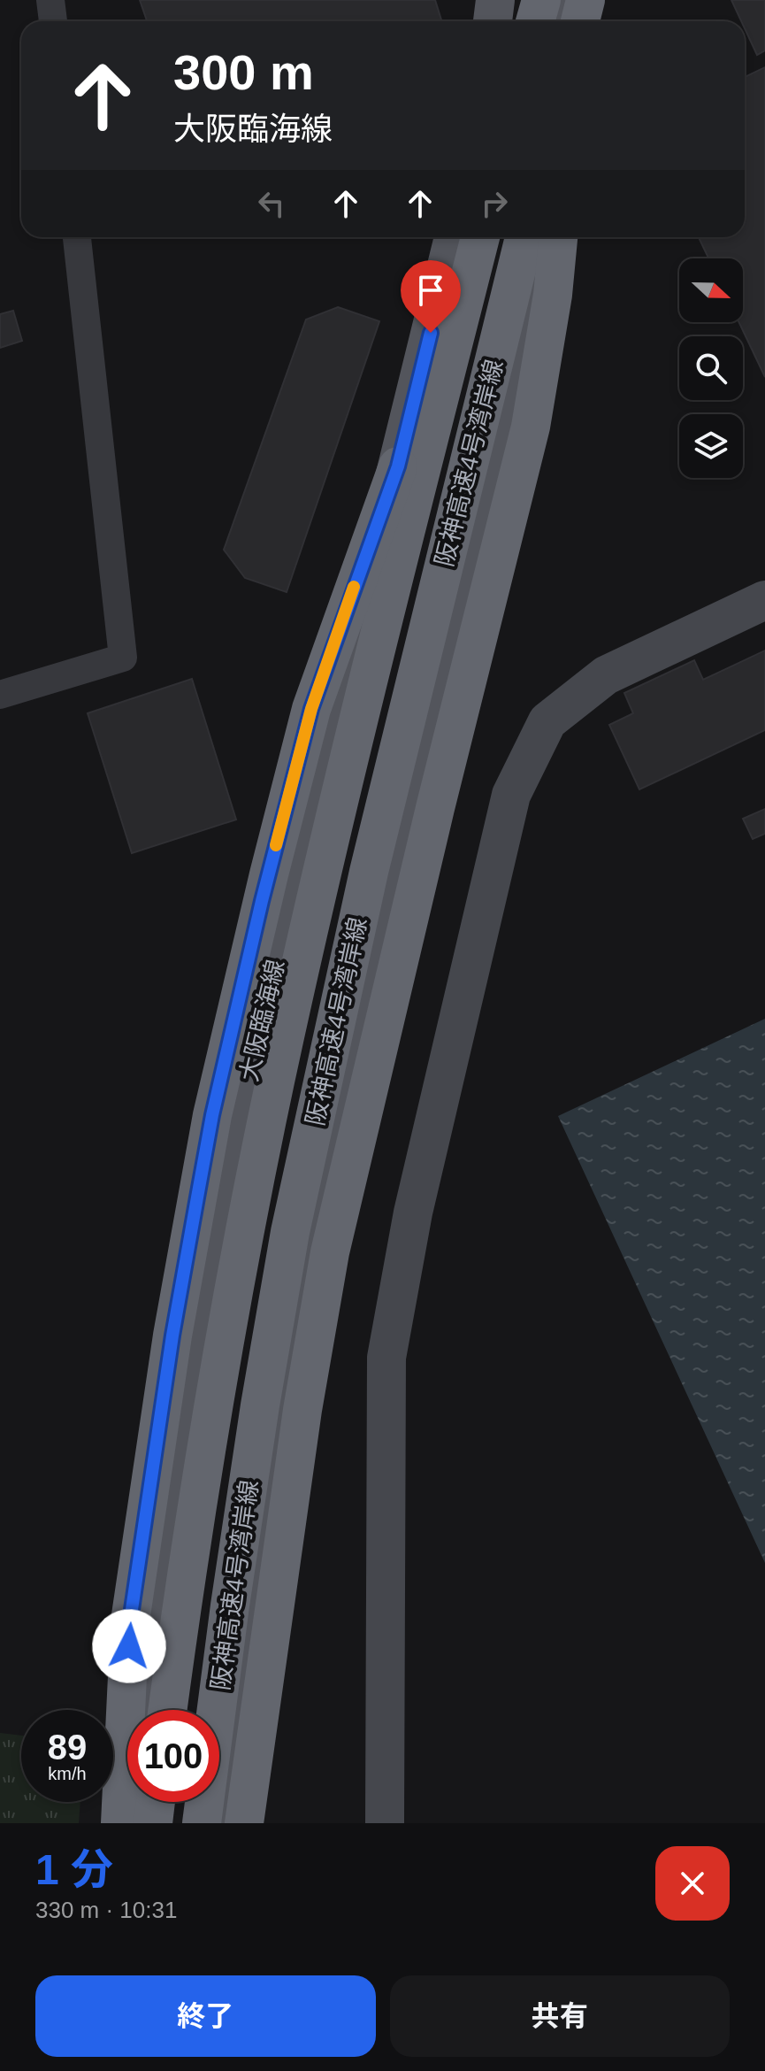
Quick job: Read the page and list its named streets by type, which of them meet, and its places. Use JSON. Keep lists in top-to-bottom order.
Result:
{
  "streets": {
    "highway": ["阪神高速4号湾岸線"],
    "main road": ["大阪臨海線"]
  },
  "north": "right",
  "page": {
    "turn": ["300 m", "大阪臨海線"],
    "speed": "89 km/h",
    "limit": "100",
    "heading": ["1 分", "330 m · 10:31"],
    "buttons": ["終了", "共有"]
  }
}
